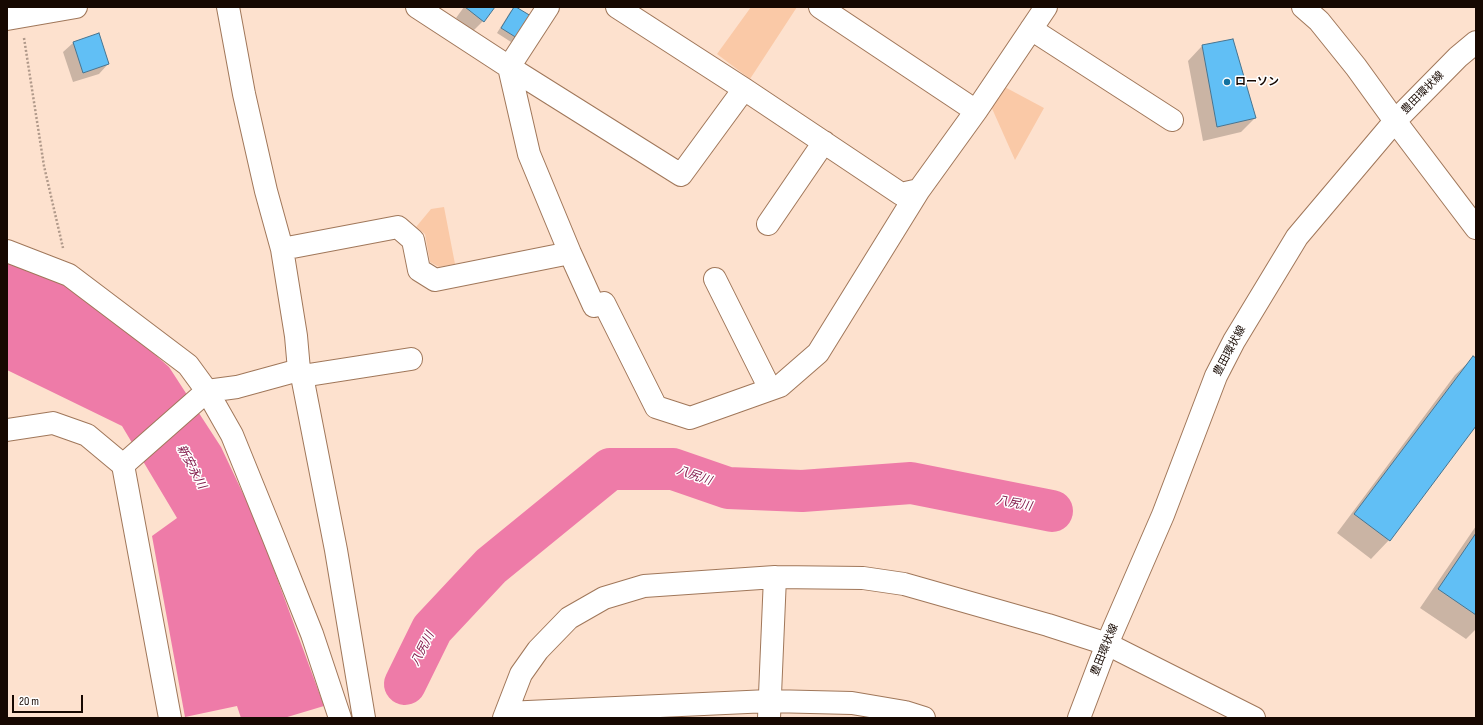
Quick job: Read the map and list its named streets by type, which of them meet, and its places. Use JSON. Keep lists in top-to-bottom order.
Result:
{
  "streets": {
    "street": ["豊田環状線"]
  },
  "water": ["新安永川", "八尻川"],
  "places": ["ローソン"],
  "scale_bar": "20 m"
}
